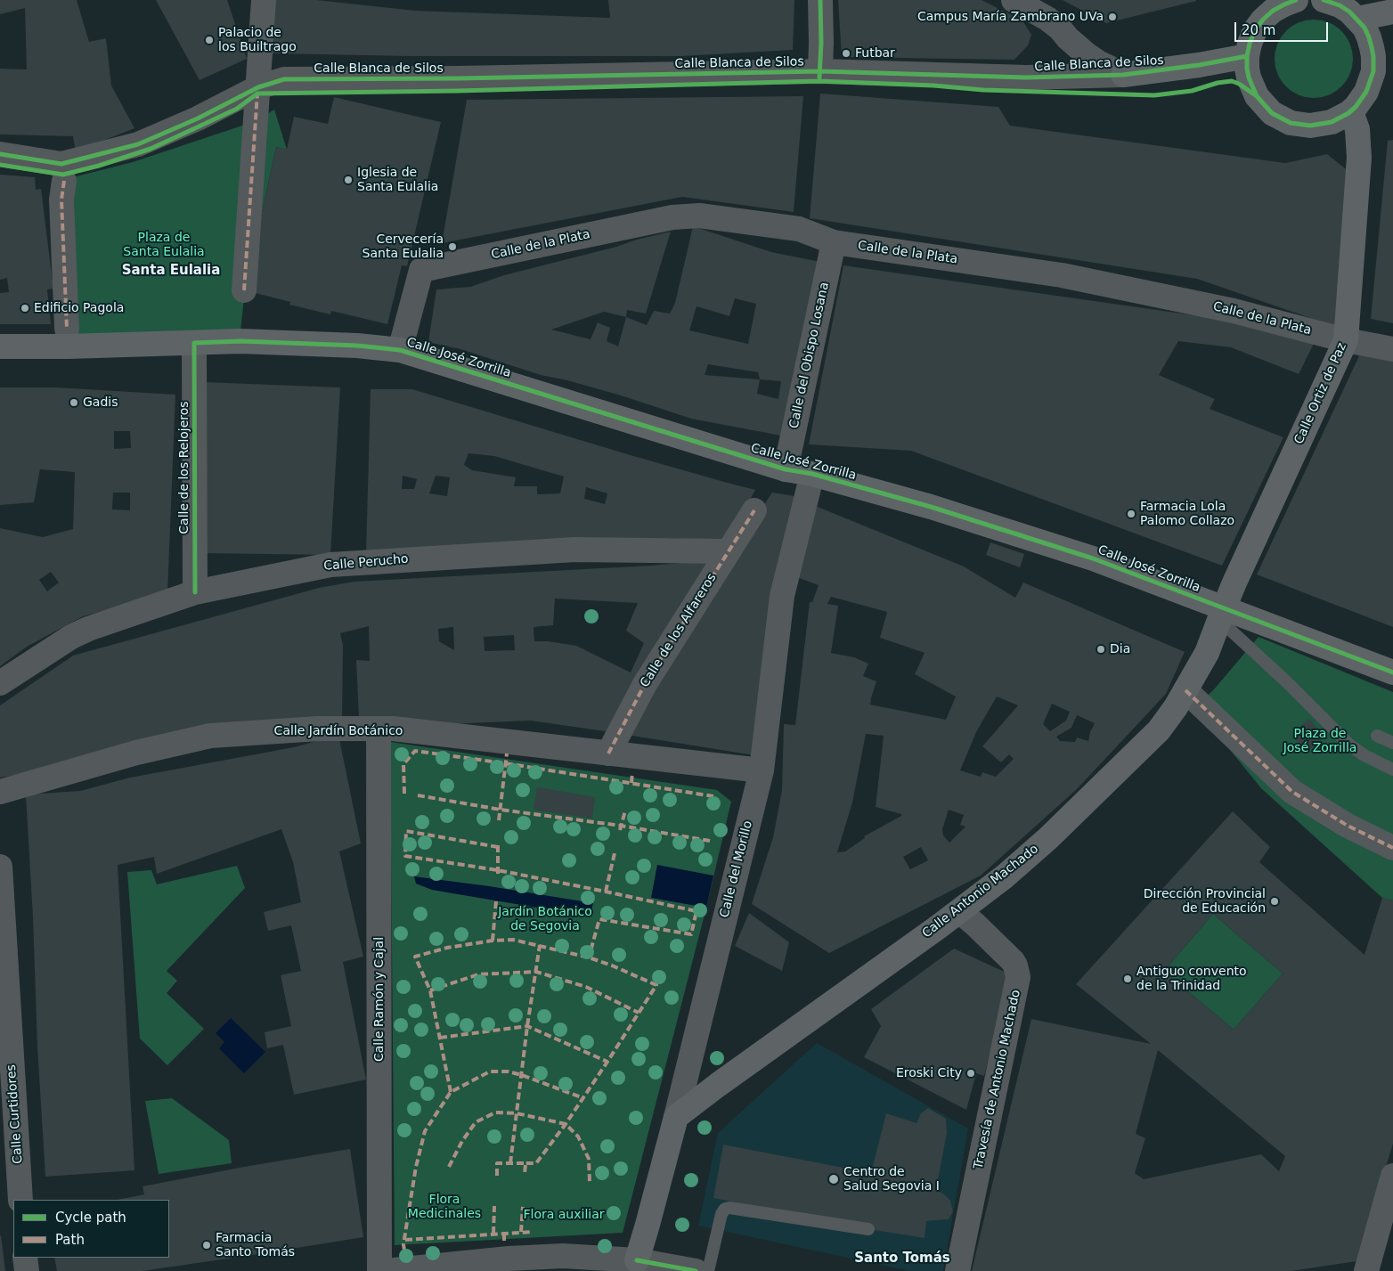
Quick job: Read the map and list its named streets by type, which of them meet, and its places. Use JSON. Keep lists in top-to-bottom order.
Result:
{
  "streets": {
    "street": [
      "Calle Blanca de Silos",
      "Calle de la Plata",
      "Calle del Obispo Losana",
      "Calle José Zorrilla",
      "Calle Ortiz de Paz",
      "Calle de los Relojeros",
      "Calle Perucho",
      "Calle de los Alfareros",
      "Calle Jardín Botánico",
      "Calle del Morillo",
      "Calle Antonio Machado",
      "Calle Ramón y Cajal",
      "Travesía de Antonio Machado",
      "Calle Curtidores"
    ]
  },
  "crossings": [
    ["Calle de la Plata", "Calle del Obispo Losana"],
    ["Calle de la Plata", "Calle José Zorrilla"],
    ["Calle de la Plata", "Calle Ortiz de Paz"],
    ["Calle del Obispo Losana", "Calle José Zorrilla"],
    ["Calle José Zorrilla", "Calle Ortiz de Paz"],
    ["Calle José Zorrilla", "Calle de los Relojeros"],
    ["Calle José Zorrilla", "Calle del Morillo"],
    ["Calle José Zorrilla", "Calle Antonio Machado"],
    ["Calle Ortiz de Paz", "Calle Antonio Machado"],
    ["Calle de los Relojeros", "Calle Perucho"],
    ["Calle Perucho", "Calle de los Alfareros"],
    ["Calle de los Alfareros", "Calle Jardín Botánico"],
    ["Calle Jardín Botánico", "Calle del Morillo"],
    ["Calle Jardín Botánico", "Calle Ramón y Cajal"],
    ["Calle del Morillo", "Calle Antonio Machado"],
    ["Calle Antonio Machado", "Travesía de Antonio Machado"]
  ],
  "districts": ["Santa Eulalia", "Santo Tomás"],
  "parks": [
    "Plaza de Santa Eulalia",
    "Plaza de José Zorrilla",
    "Jardín Botánico de Segovia",
    "Flora Medicinales",
    "Flora auxiliar"
  ],
  "places": [
    "Campus María Zambrano UVa",
    "Palacio de los Builtrago",
    "Futbar",
    "Iglesia de Santa Eulalia",
    "Cervecería Santa Eulalia",
    "Edificio Pagola",
    "Gadis",
    "Farmacia Lola Palomo Collazo",
    "Dia",
    "Dirección Provincial de Educación",
    "Antiguo convento de la Trinidad",
    "Eroski City",
    "Centro de Salud Segovia I",
    "Farmacia Santo Tomás"
  ],
  "legend": ["Cycle path", "Path"],
  "scale_bar": "20 m"
}
